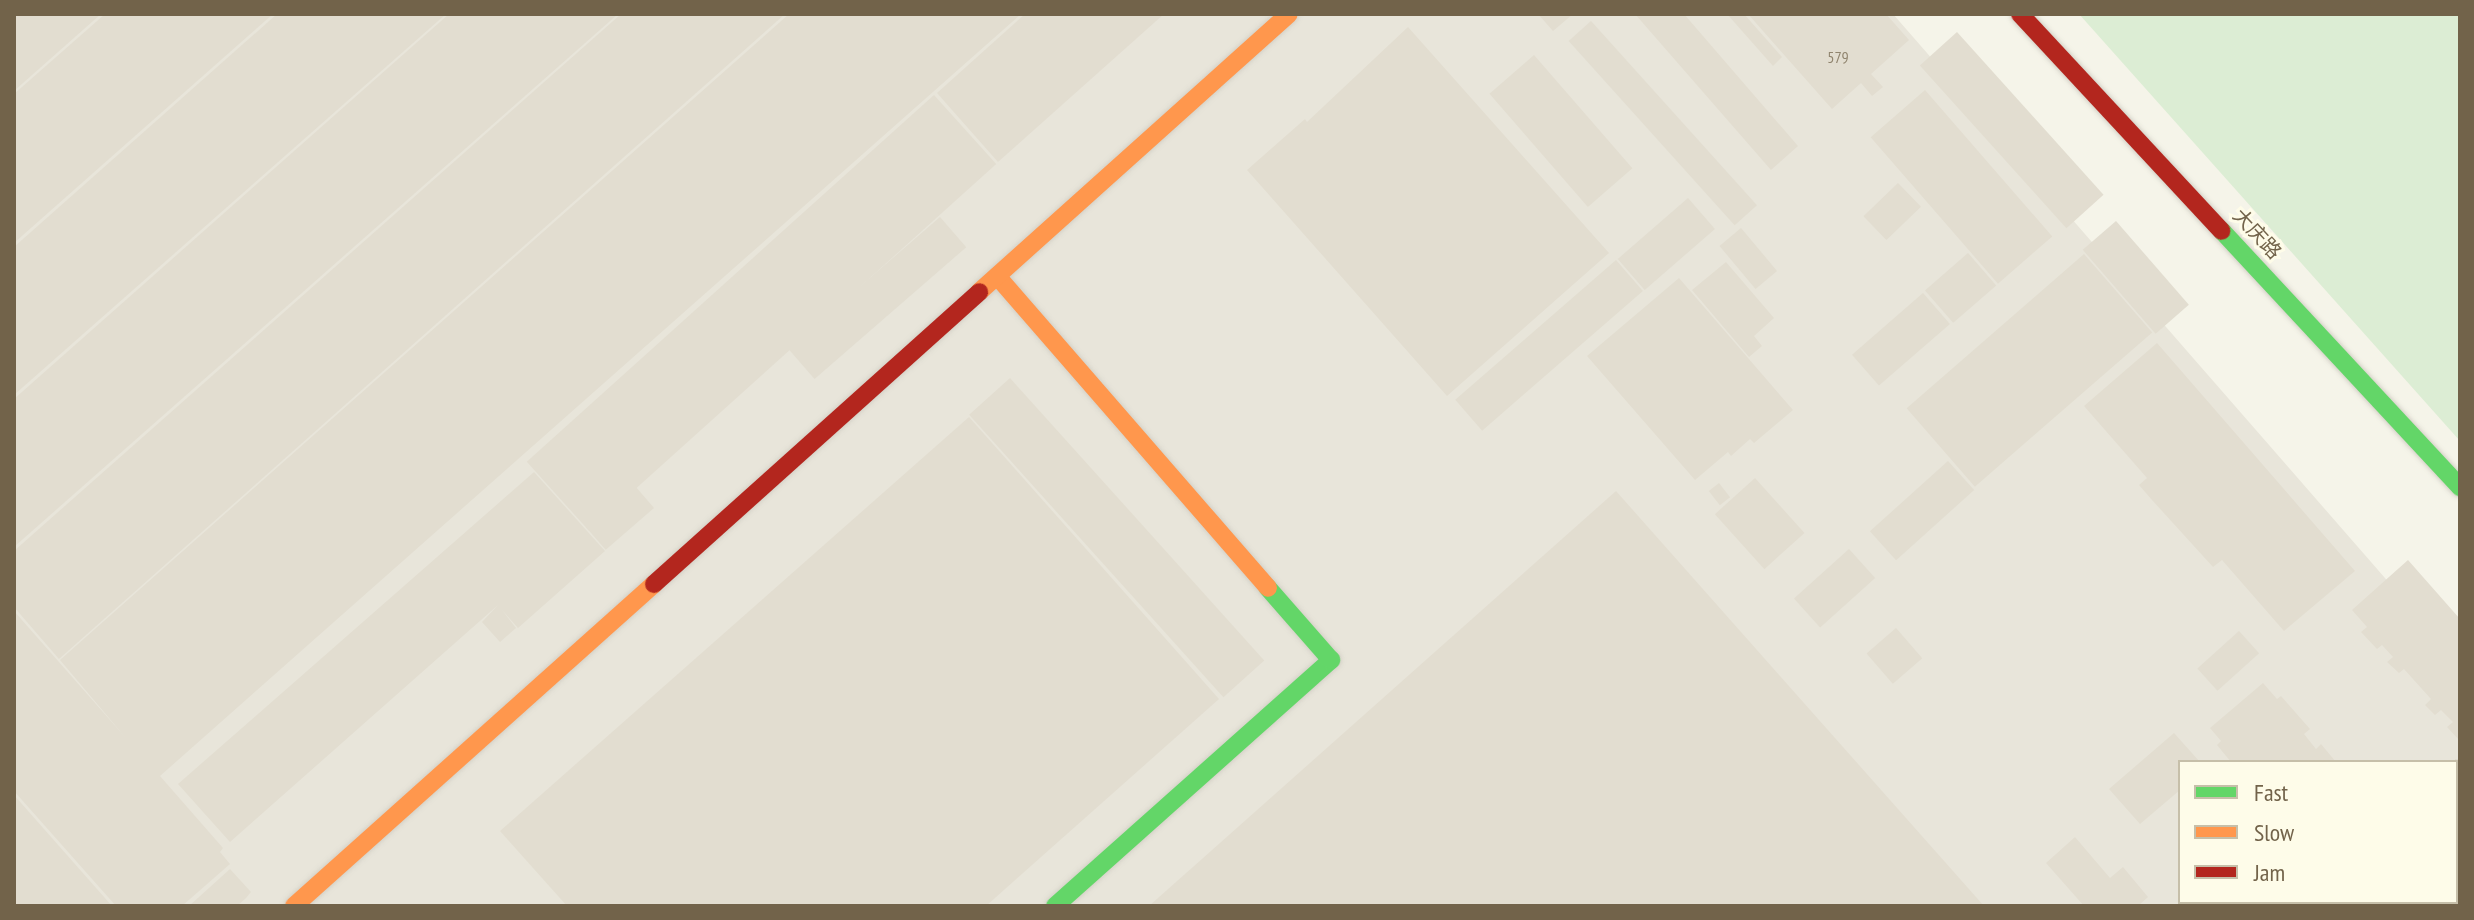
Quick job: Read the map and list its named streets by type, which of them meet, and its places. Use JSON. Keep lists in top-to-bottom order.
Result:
{
  "streets": {
    "street": ["大庆路"]
  },
  "house_numbers": ["579"],
  "legend": ["Fast", "Slow", "Jam"]
}
